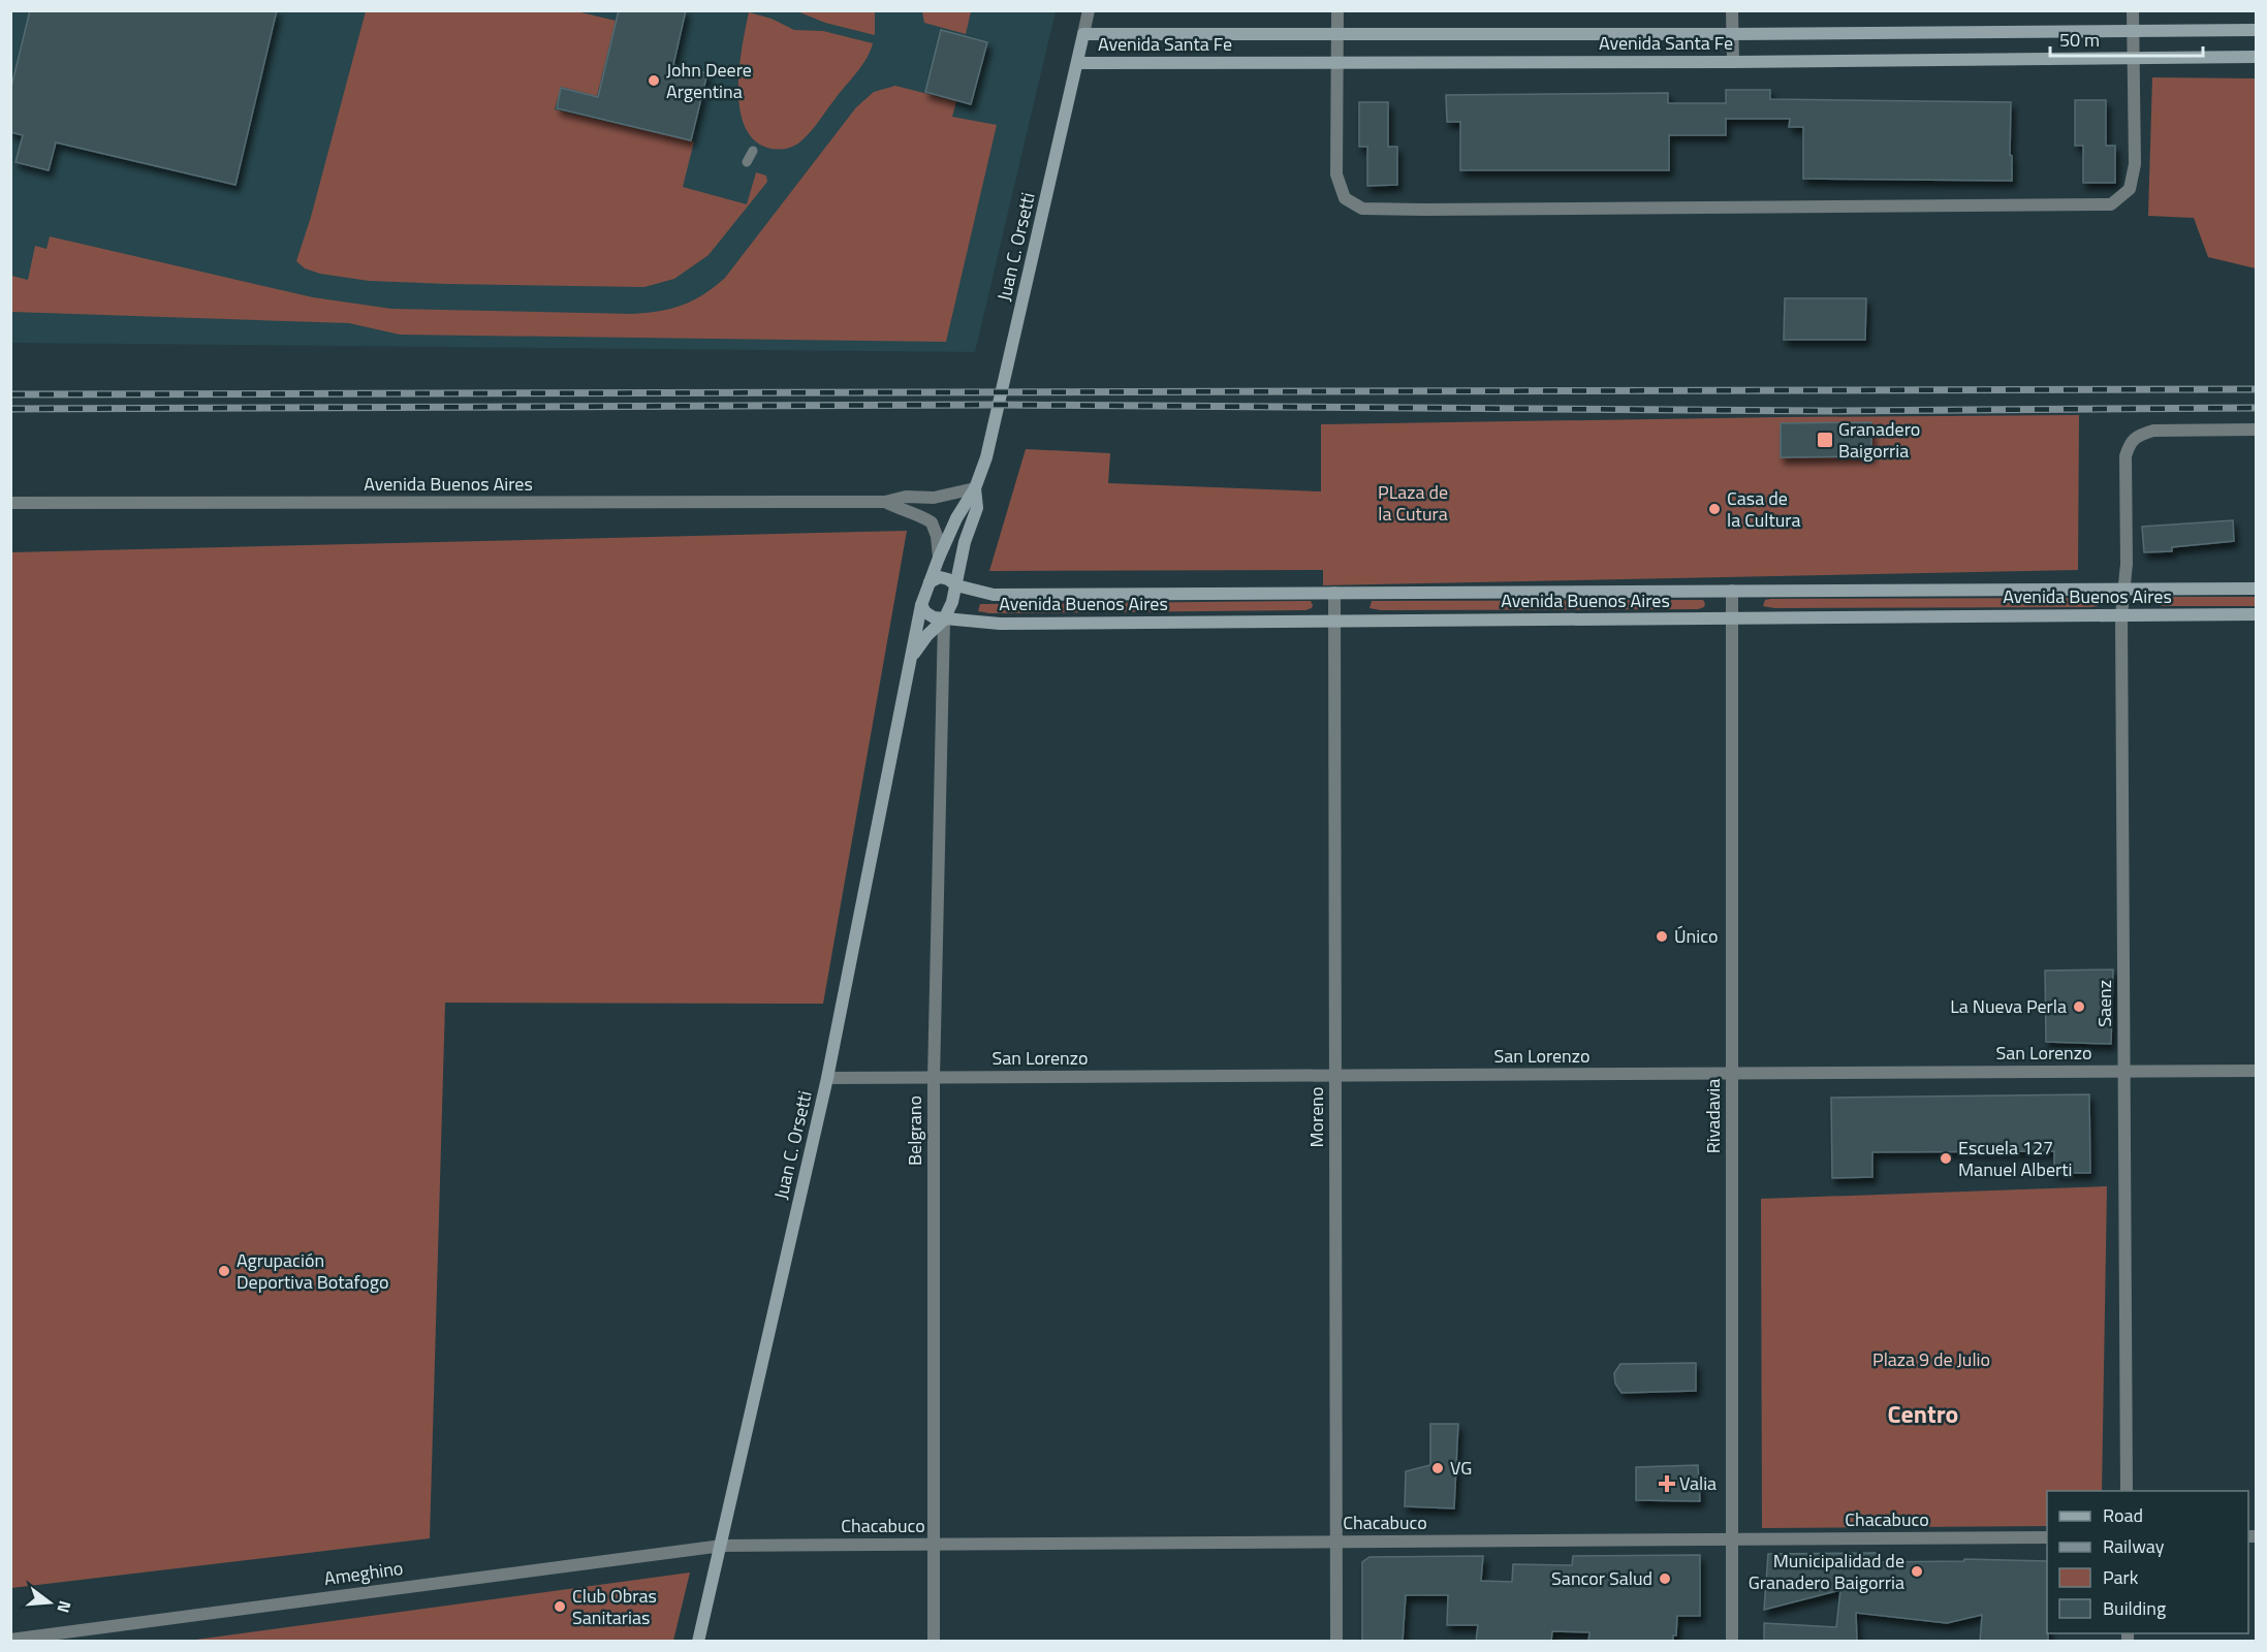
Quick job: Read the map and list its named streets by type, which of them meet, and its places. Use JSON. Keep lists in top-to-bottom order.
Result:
{
  "streets": {
    "main road": ["Avenida Santa Fe", "Juan C. Orsetti", "Avenida Buenos Aires"],
    "street": [
      "Saenz",
      "San Lorenzo",
      "Rivadavia",
      "Moreno",
      "Belgrano",
      "Chacabuco",
      "Ameghino"
    ]
  },
  "crossings": [
    ["Avenida Santa Fe", "Juan C. Orsetti"],
    ["Juan C. Orsetti", "Avenida Buenos Aires"],
    ["Juan C. Orsetti", "San Lorenzo"],
    ["Juan C. Orsetti", "Belgrano"],
    ["Juan C. Orsetti", "Chacabuco"],
    ["Juan C. Orsetti", "Ameghino"],
    ["Avenida Buenos Aires", "Saenz"],
    ["Avenida Buenos Aires", "Rivadavia"],
    ["Avenida Buenos Aires", "Moreno"],
    ["Avenida Buenos Aires", "Belgrano"],
    ["Saenz", "San Lorenzo"],
    ["San Lorenzo", "Rivadavia"],
    ["San Lorenzo", "Moreno"],
    ["San Lorenzo", "Belgrano"],
    ["Rivadavia", "Chacabuco"],
    ["Moreno", "Chacabuco"],
    ["Belgrano", "Chacabuco"],
    ["Chacabuco", "Ameghino"]
  ],
  "districts": ["Centro"],
  "parks": ["PLaza de la Cutura", "Plaza 9 de Julio"],
  "places": {
    "other": [
      "John Deere Argentina",
      "Casa de la Cultura",
      "Único",
      "La Nueva Perla",
      "Escuela 127 Manuel Alberti",
      "Agrupación Deportiva Botafogo",
      "VG",
      "Municipalidad de Granadero Baigorria",
      "Sancor Salud",
      "Club Obras Sanitarias"
    ],
    "transit": ["Granadero Baigorria"],
    "health": ["Valia"]
  },
  "legend": [
    "Road",
    "Railway",
    "Park",
    "Building"
  ],
  "scale_bar": "50 m",
  "north": "right"
}
